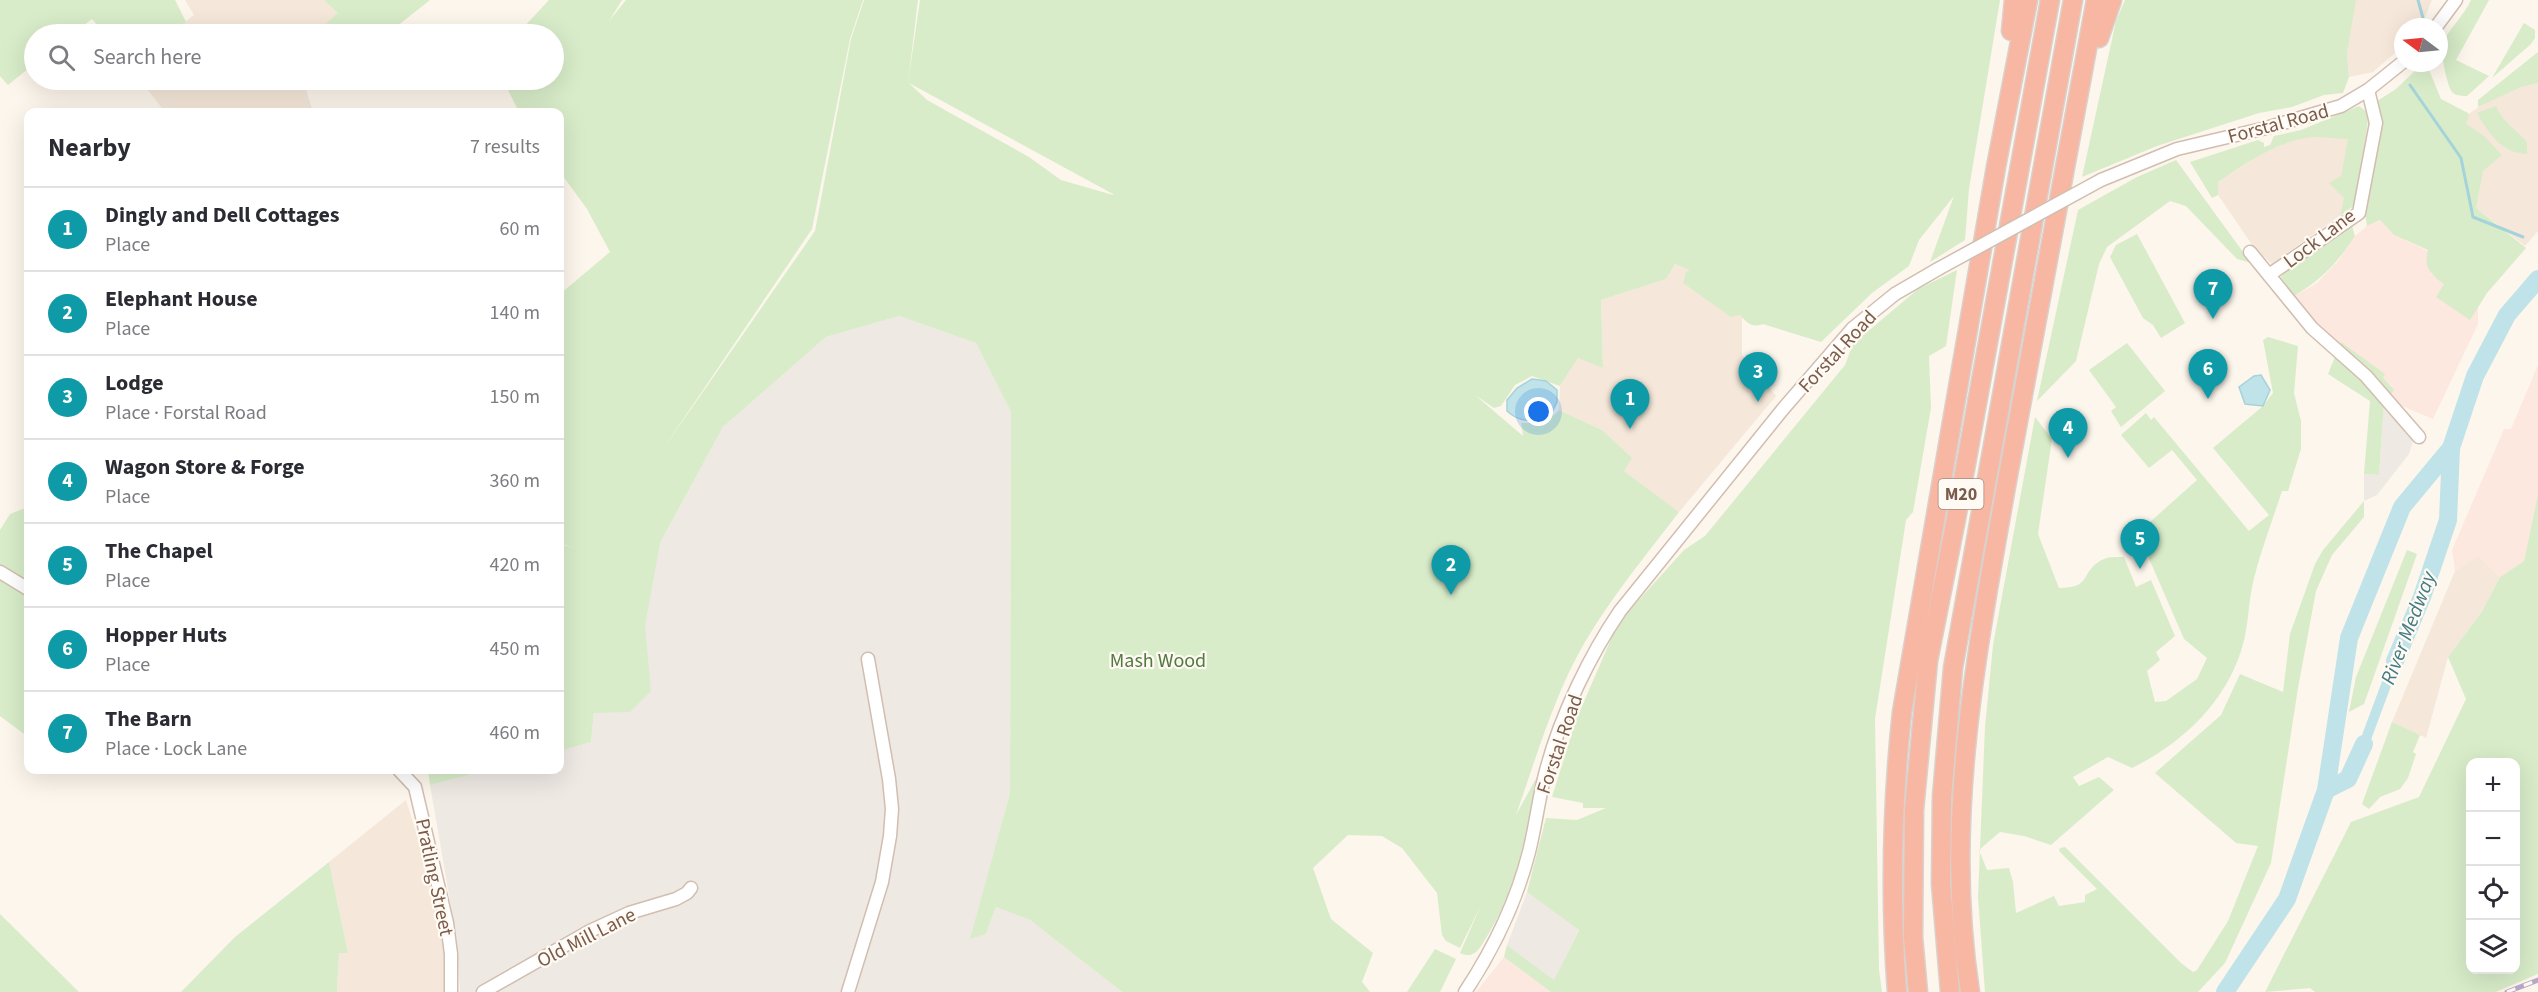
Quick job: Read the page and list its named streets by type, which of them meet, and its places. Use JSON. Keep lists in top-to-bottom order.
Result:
{
  "streets": {
    "highway": ["M20"],
    "street": [
      "Forstal Road",
      "Lock Lane",
      "Pratling Street",
      "Old Mill Lane"
    ]
  },
  "crossings": [
    ["Forstal Road", "Lock Lane"]
  ],
  "water": ["River Medway"],
  "parks": ["Mash Wood"],
  "north": "left",
  "page": {
    "search": "Search here",
    "heading": ["Nearby", "7 results"],
    "list": [
      {
        "mark": "1",
        "name": "Dingly and Dell Cottages",
        "note": "Place",
        "value": "60 m"
      },
      {
        "mark": "2",
        "name": "Elephant House",
        "note": "Place",
        "value": "140 m"
      },
      {
        "mark": "3",
        "name": "Lodge",
        "note": "Place · Forstal Road",
        "value": "150 m"
      },
      {
        "mark": "4",
        "name": "Wagon Store & Forge",
        "note": "Place",
        "value": "360 m"
      },
      {
        "mark": "5",
        "name": "The Chapel",
        "note": "Place",
        "value": "420 m"
      },
      {
        "mark": "6",
        "name": "Hopper Huts",
        "note": "Place",
        "value": "450 m"
      },
      {
        "mark": "7",
        "name": "The Barn",
        "note": "Place · Lock Lane",
        "value": "460 m"
      }
    ],
    "pins": [
      "7",
      "6",
      "3",
      "1",
      "4",
      "5",
      "2"
    ],
    "map_buttons": ["+", "−"]
  }
}
